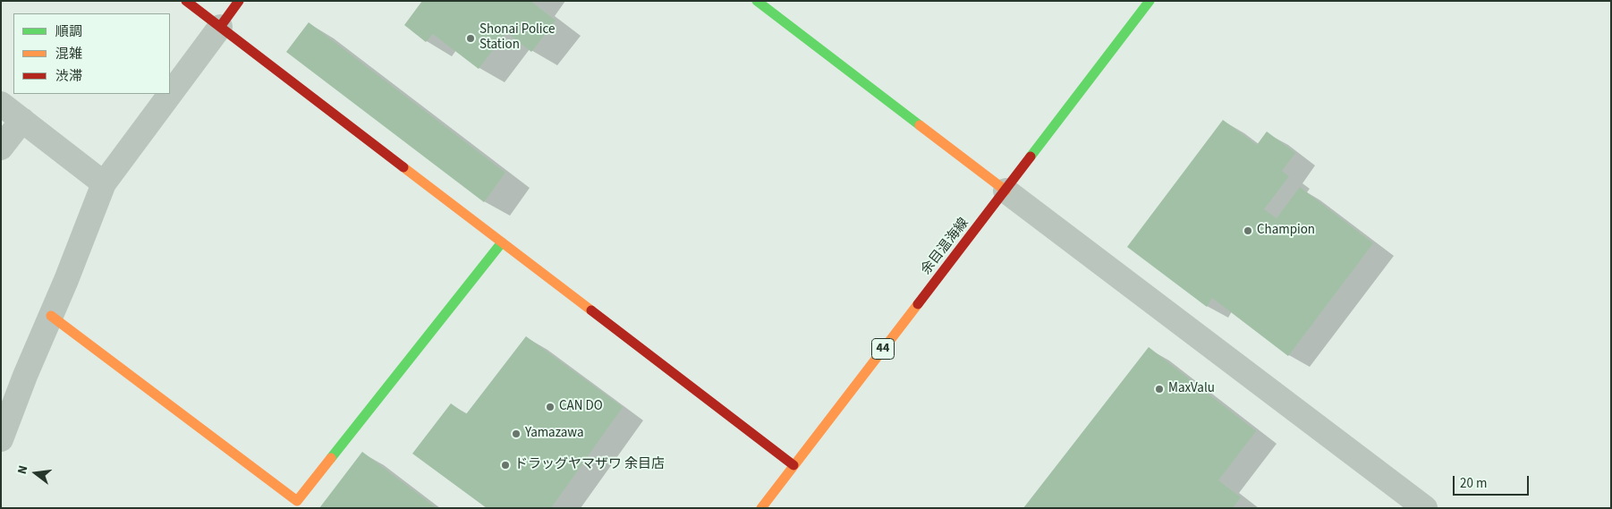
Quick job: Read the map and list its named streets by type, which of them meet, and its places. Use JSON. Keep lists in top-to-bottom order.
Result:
{
  "streets": {
    "street": ["余目温海線", "44"]
  },
  "places": [
    "Shonai Police Station",
    "Champion",
    "MaxValu",
    "CAN DO",
    "Yamazawa",
    "ドラッグヤマザワ 余目店"
  ],
  "legend": ["順調", "混雑", "渋滞"],
  "scale_bar": "20 m",
  "north": "left"
}
